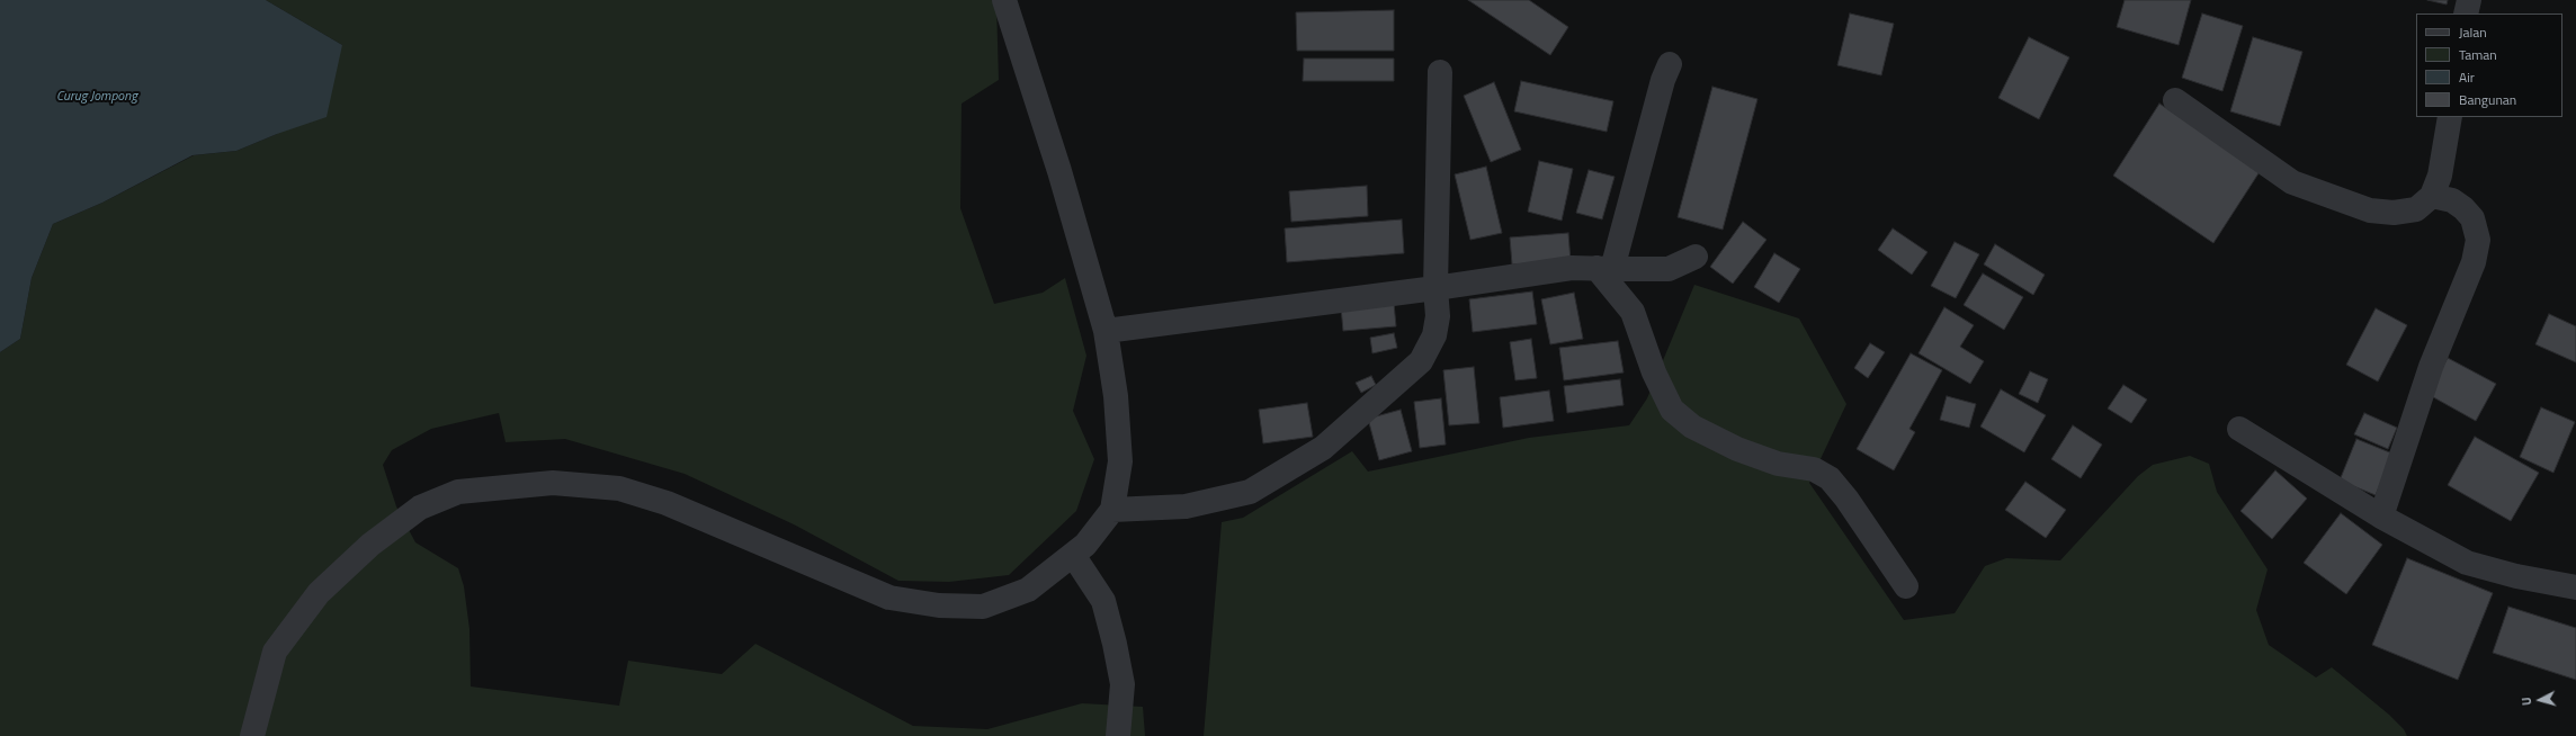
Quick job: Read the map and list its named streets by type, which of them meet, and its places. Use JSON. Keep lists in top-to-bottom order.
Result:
{
  "water": ["Curug Jompong"],
  "legend": [
    "Jalan",
    "Taman",
    "Air",
    "Bangunan"
  ],
  "north": "left"
}
